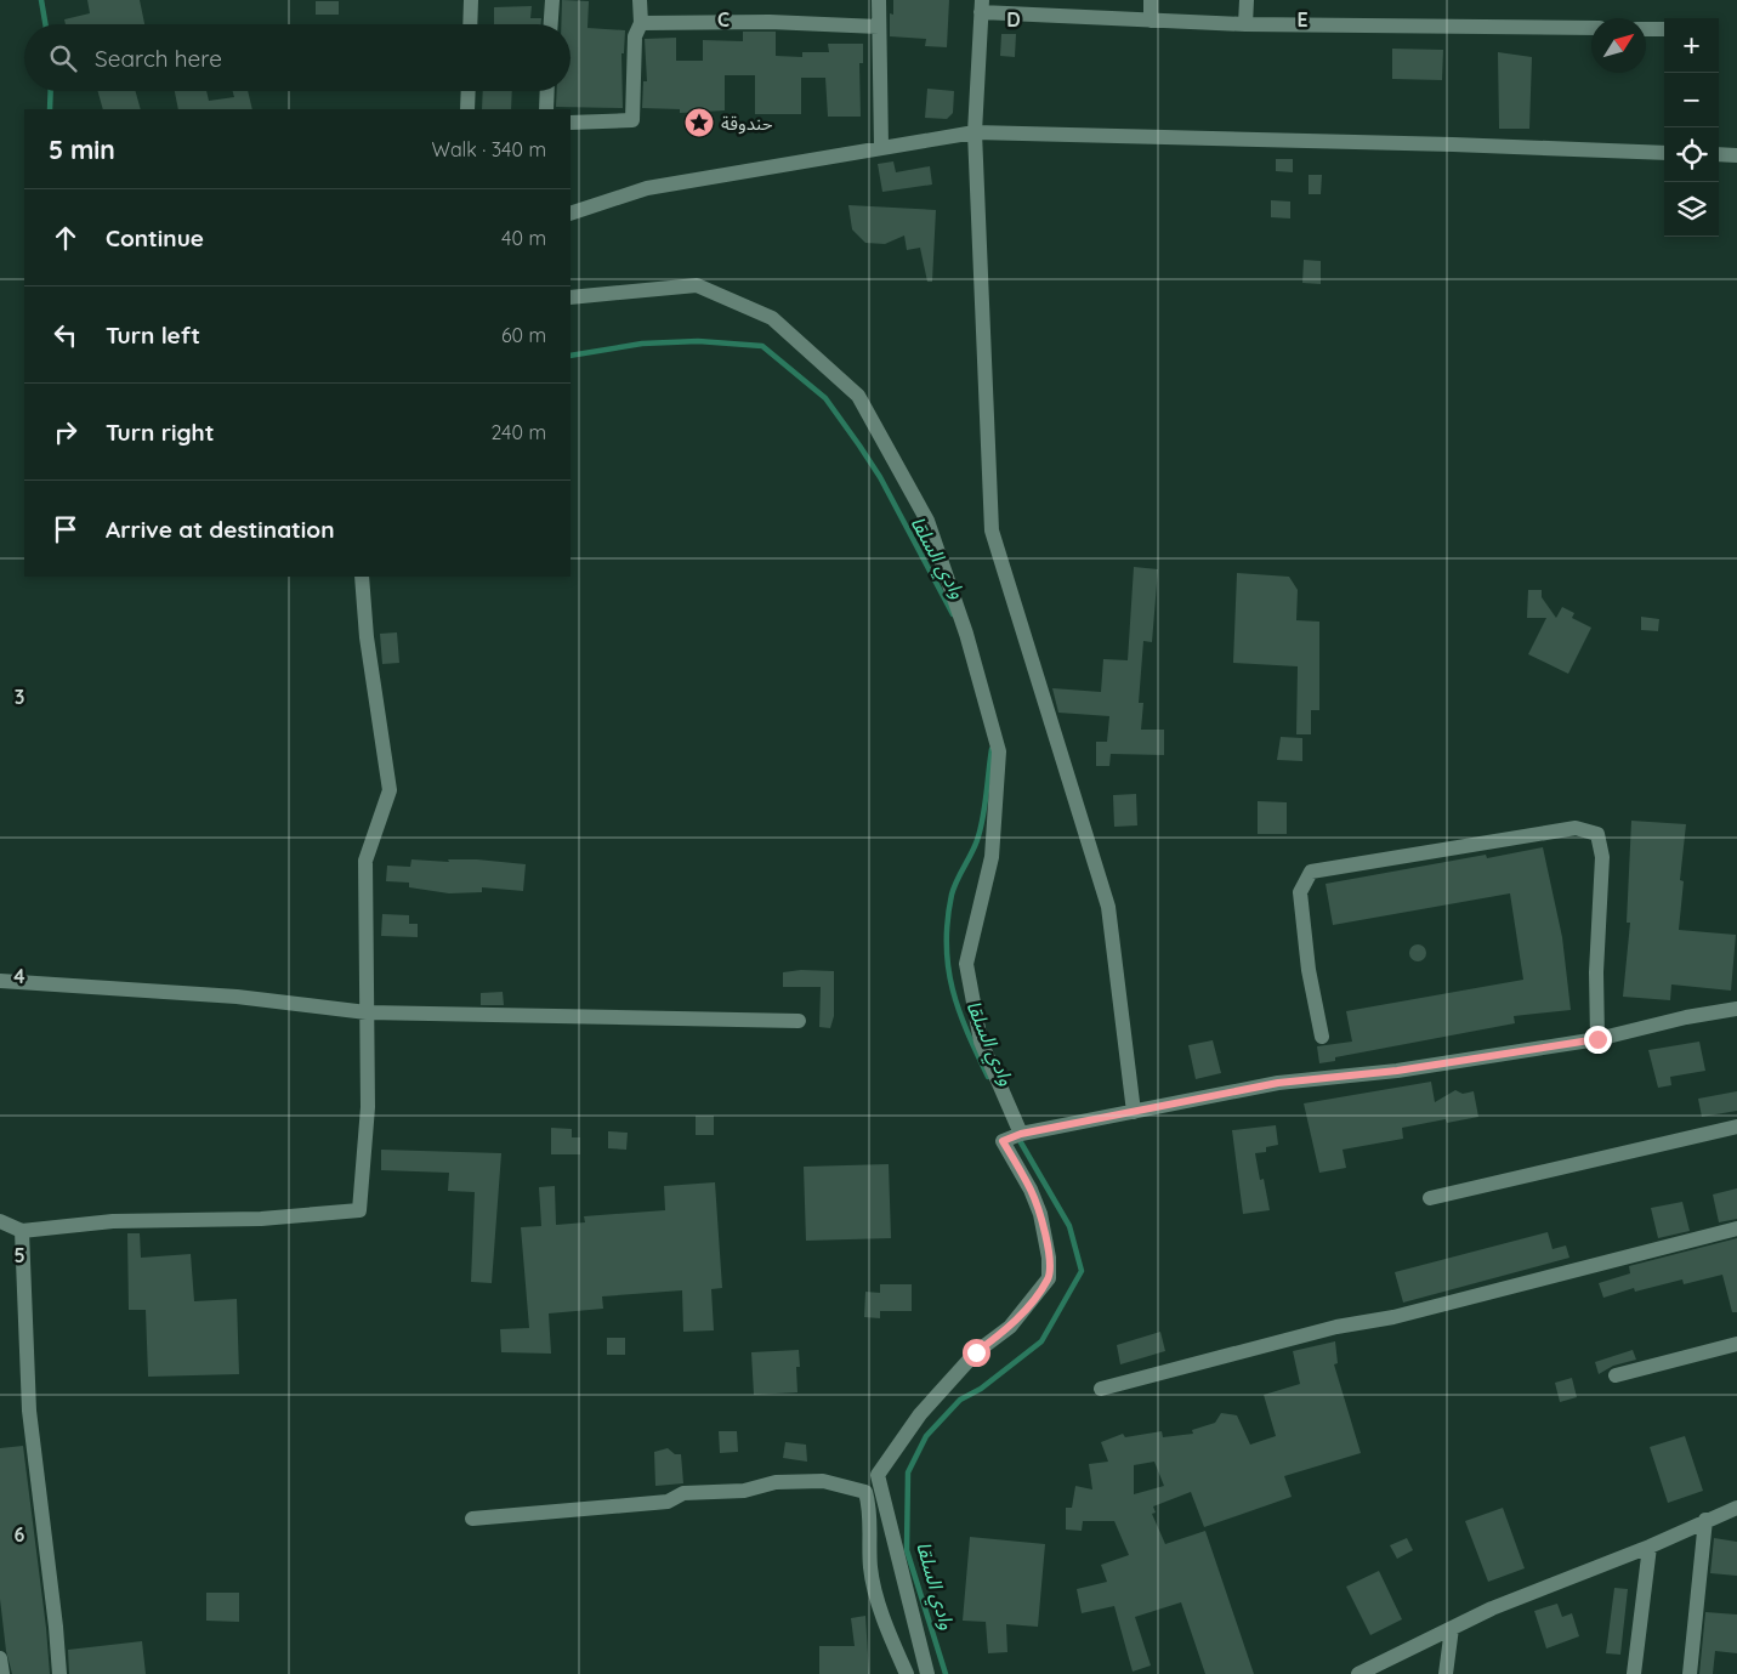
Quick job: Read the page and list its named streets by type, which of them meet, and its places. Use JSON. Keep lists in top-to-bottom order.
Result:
{
  "water": ["وادي السلقا"],
  "places": {
    "place": ["حندوقة"]
  },
  "north": "top right",
  "page": {
    "map_buttons": ["+", "−"],
    "search": "Search here",
    "heading": ["5 min", "Walk · 340 m"],
    "list": [
      ["Continue", "40 m"],
      ["Turn left", "60 m"],
      ["Turn right", "240 m"],
      "Arrive at destination"
    ]
  },
  "grid": {
    "columns": ["C", "D", "E"],
    "rows": [
      "3",
      "4",
      "5",
      "6"
    ]
  }
}
